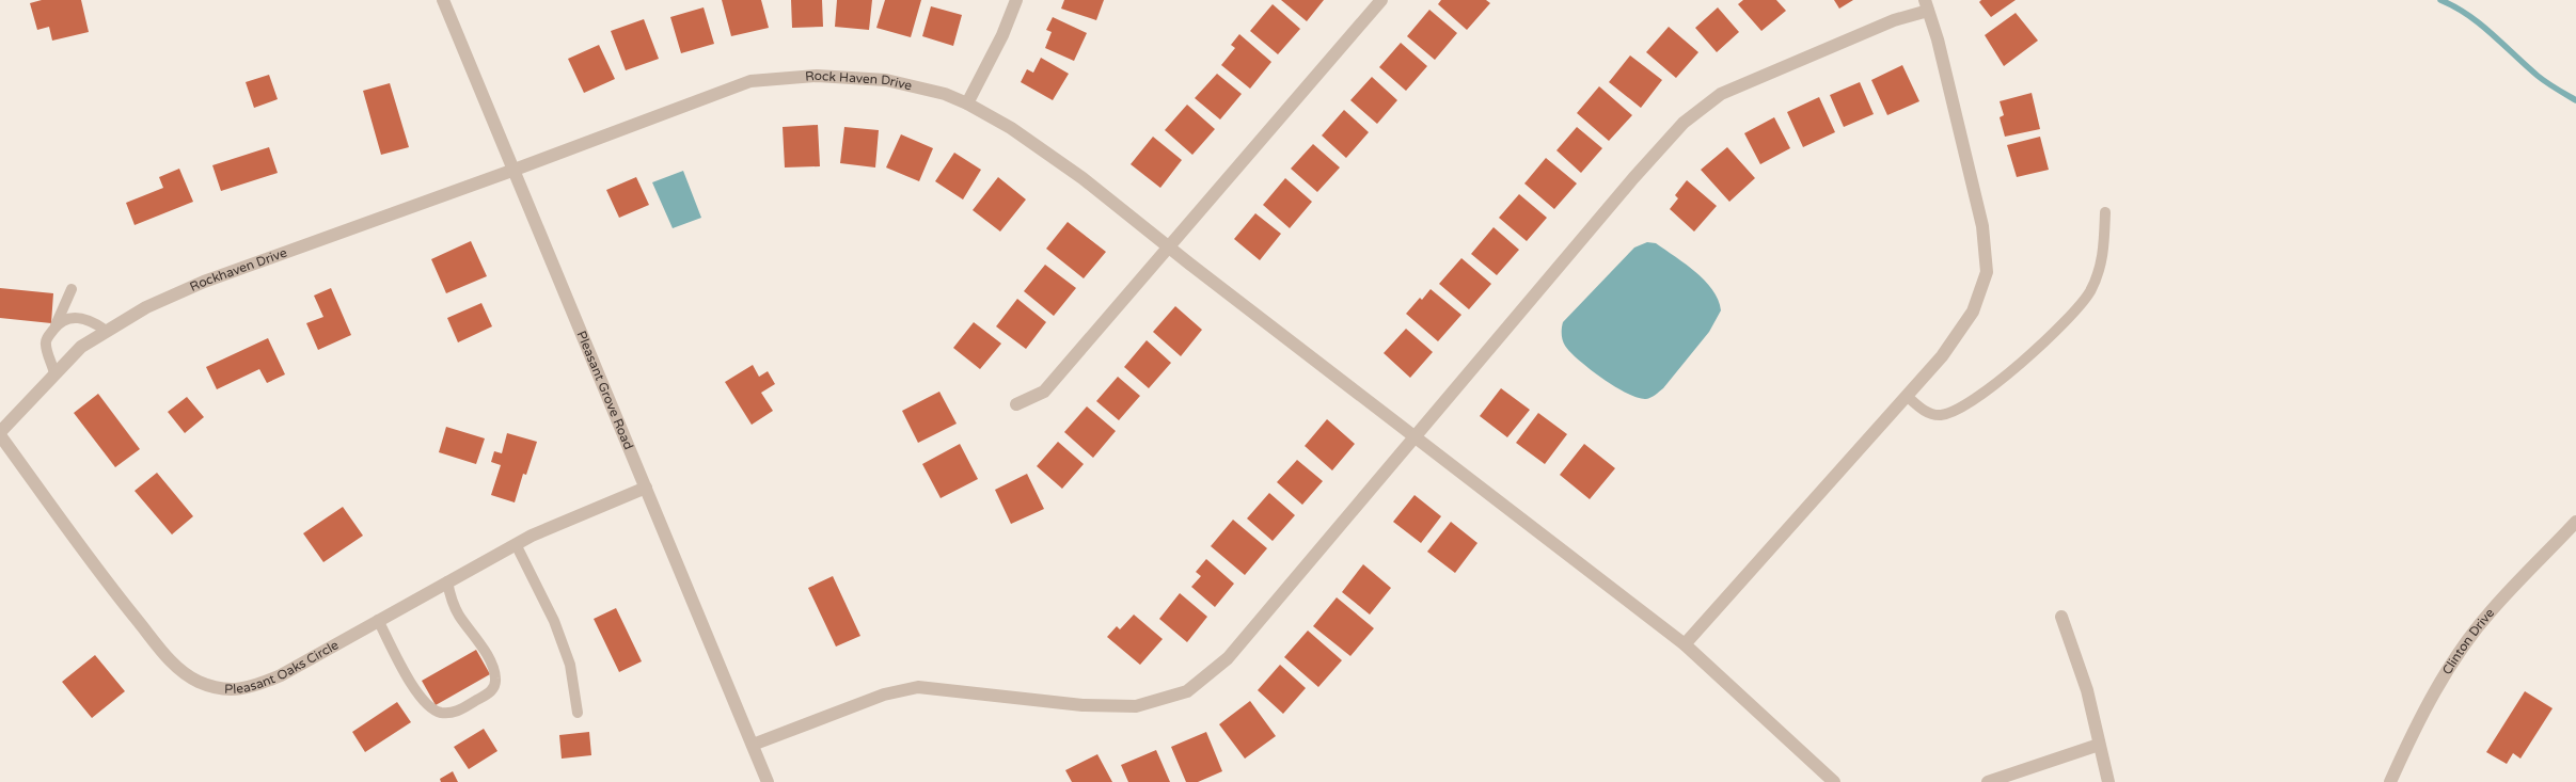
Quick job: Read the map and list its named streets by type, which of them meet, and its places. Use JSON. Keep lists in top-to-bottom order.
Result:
{
  "streets": {
    "street": [
      "Rock Haven Drive",
      "Rockhaven Drive",
      "Pleasant Grove Road",
      "Clinton Drive",
      "Pleasant Oaks Circle"
    ]
  },
  "crossings": [
    ["Rock Haven Drive", "Rockhaven Drive"],
    ["Rock Haven Drive", "Pleasant Grove Road"],
    ["Rockhaven Drive", "Pleasant Grove Road"],
    ["Pleasant Grove Road", "Pleasant Oaks Circle"]
  ]
}
